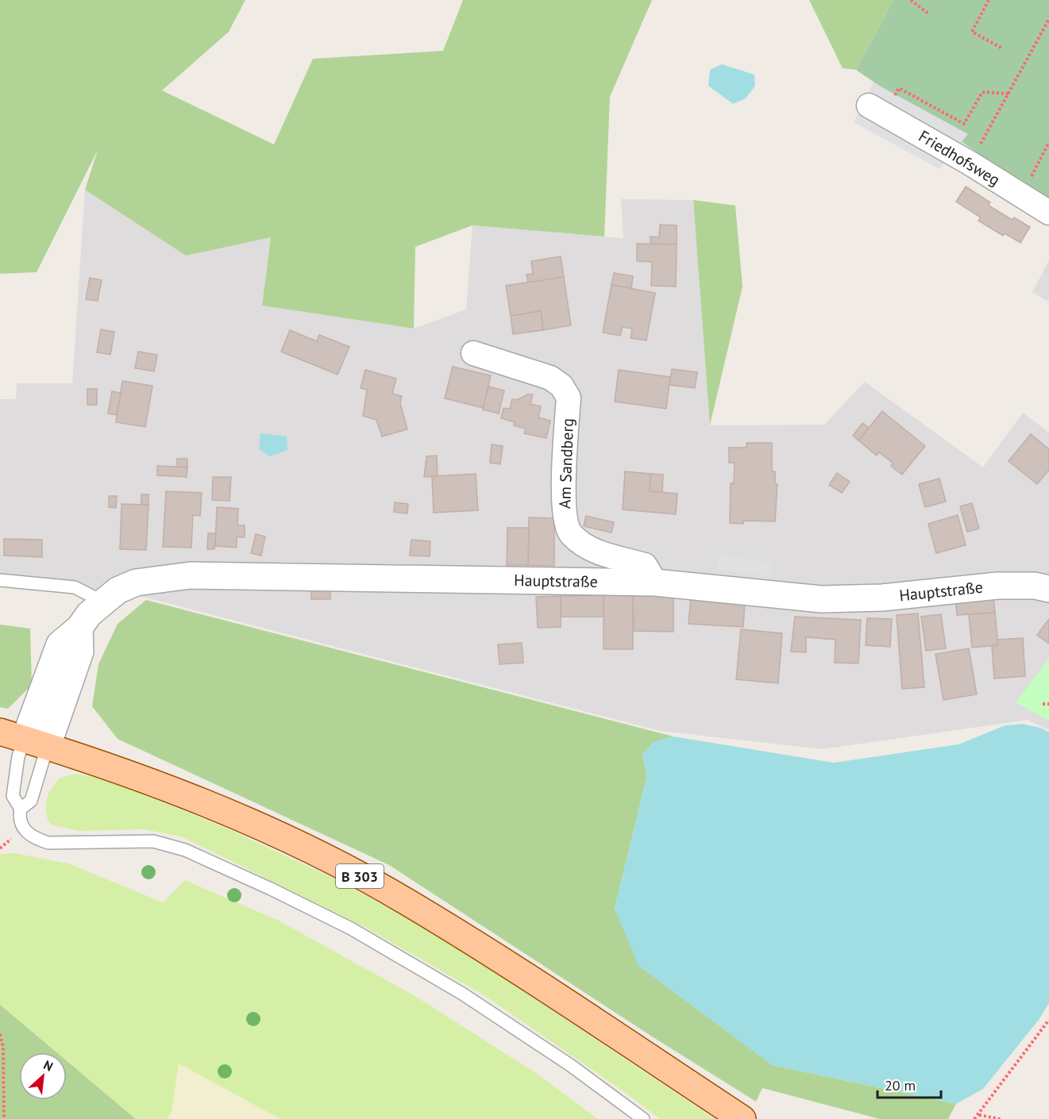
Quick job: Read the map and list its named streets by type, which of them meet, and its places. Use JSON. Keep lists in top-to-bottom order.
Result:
{
  "streets": {
    "main road": ["B 303"],
    "street": ["Friedhofsweg", "Am Sandberg", "Hauptstraße"]
  },
  "crossings": [
    ["Am Sandberg", "Hauptstraße"],
    ["Hauptstraße", "B 303"]
  ],
  "scale_bar": "20 m",
  "north": "top right"
}
